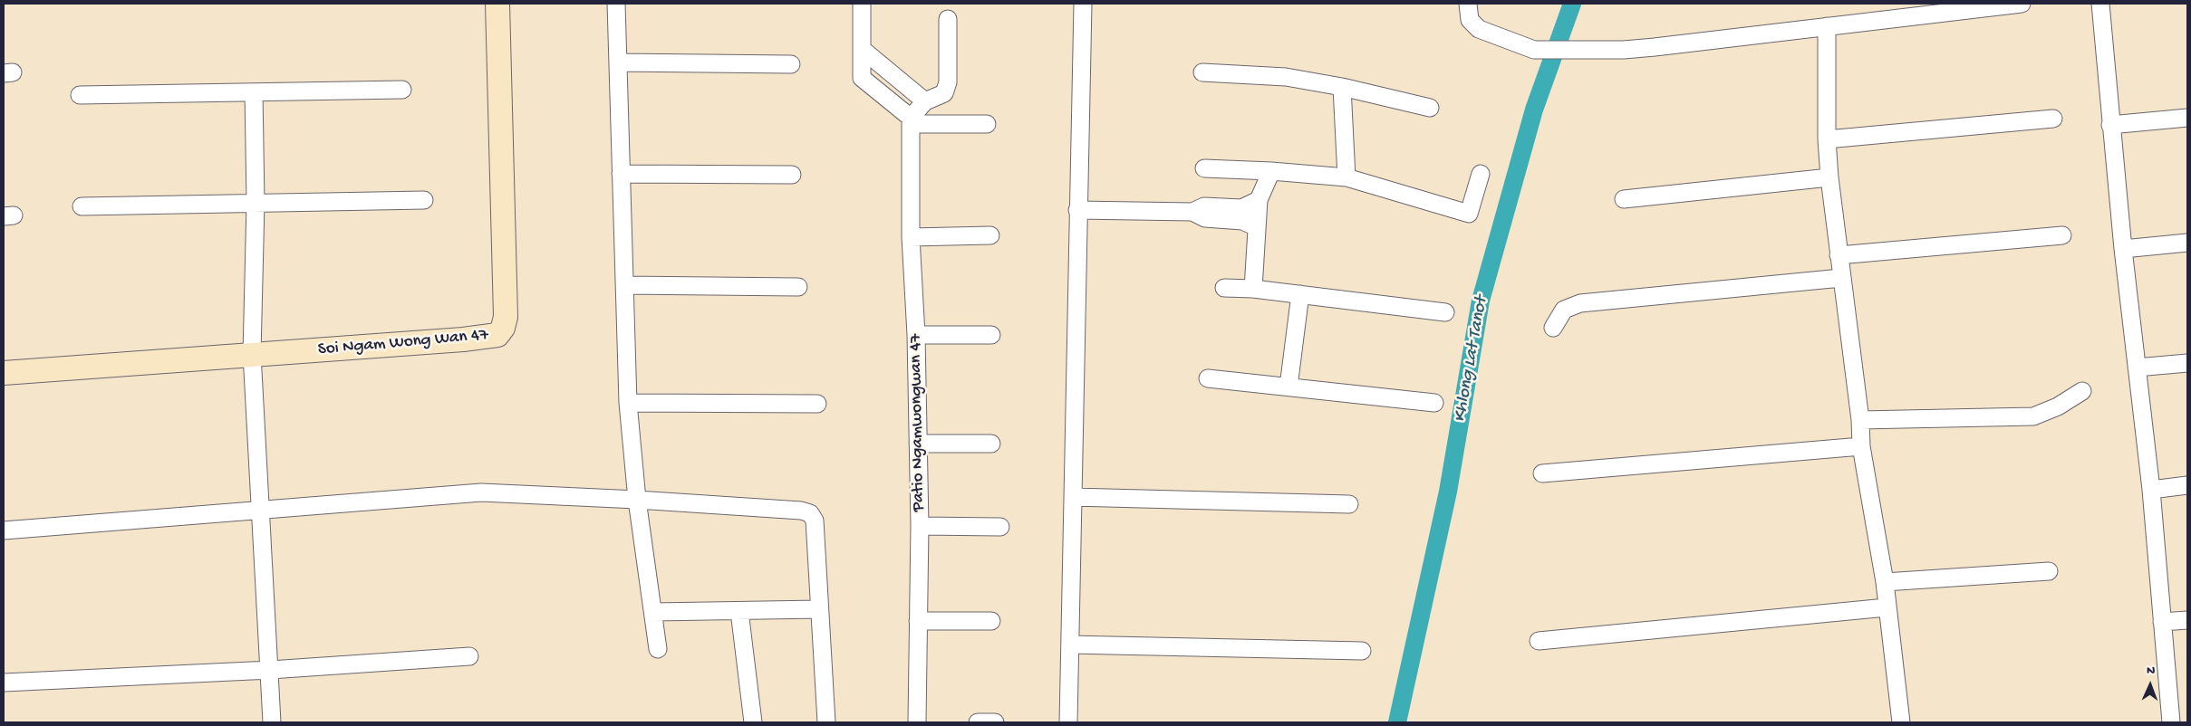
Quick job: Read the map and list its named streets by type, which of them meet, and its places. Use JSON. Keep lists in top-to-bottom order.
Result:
{
  "streets": {
    "street": ["Soi Ngam Wong Wan 47", "Patio Ngamwongwan 47"]
  },
  "water": ["Khlong Lat Tanot"],
  "north": "top"
}
